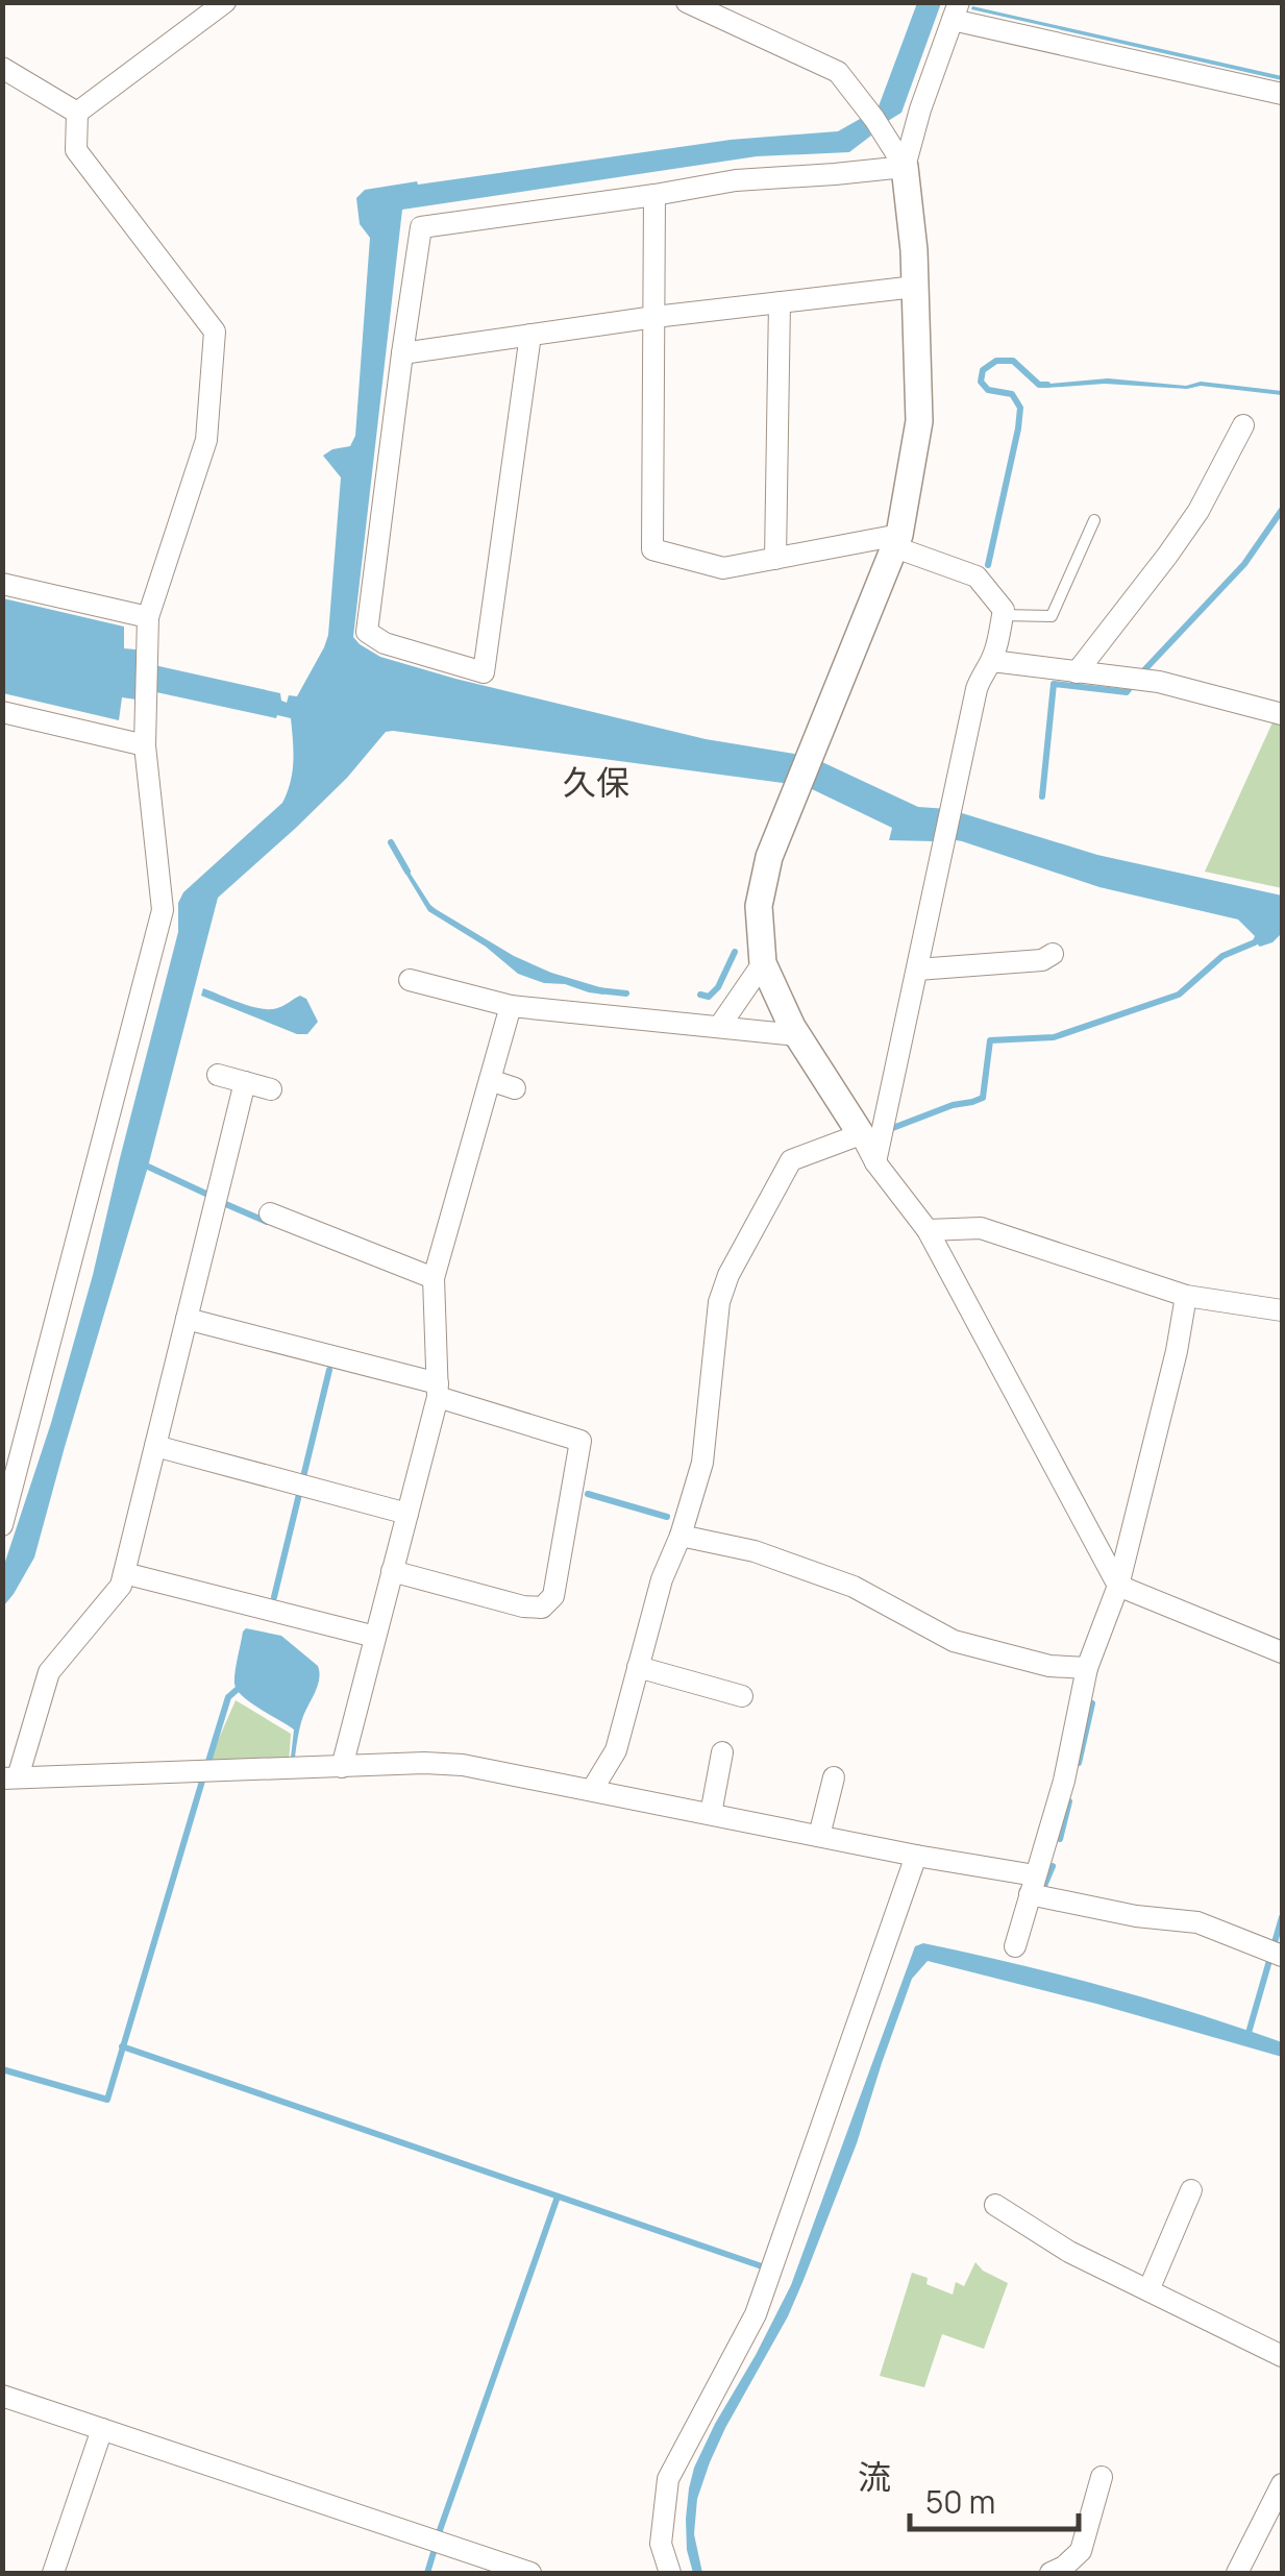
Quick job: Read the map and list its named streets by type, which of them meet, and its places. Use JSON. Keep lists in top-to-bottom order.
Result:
{
  "districts": ["久保", "流"],
  "scale_bar": "50 m"
}
